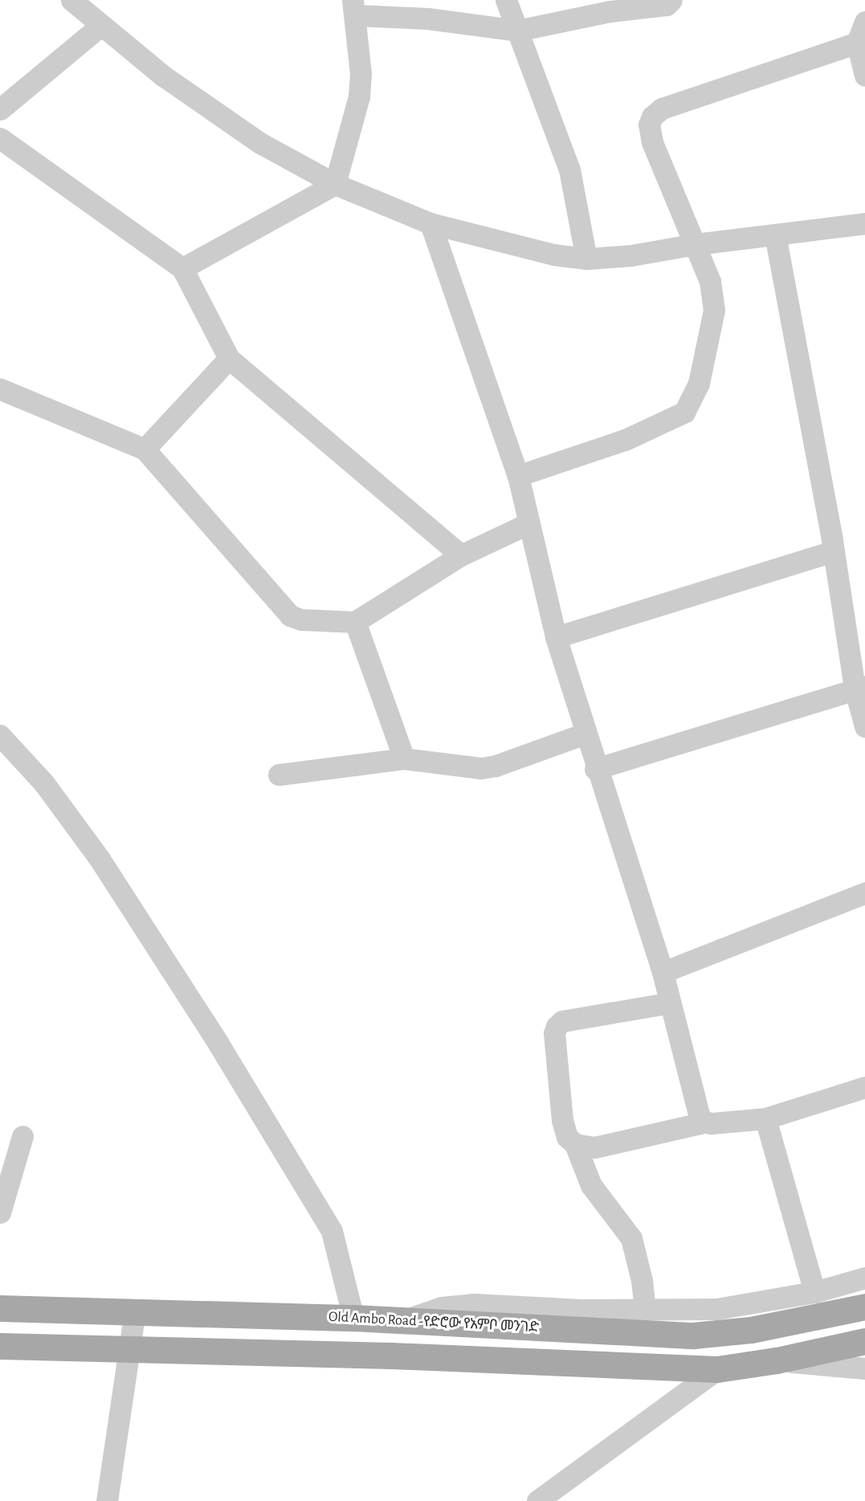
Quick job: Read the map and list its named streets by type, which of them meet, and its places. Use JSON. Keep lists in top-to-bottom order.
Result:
{
  "streets": {
    "main road": ["Old Ambo Road -የድሮው የአምቦ መንገድ"]
  }
}
